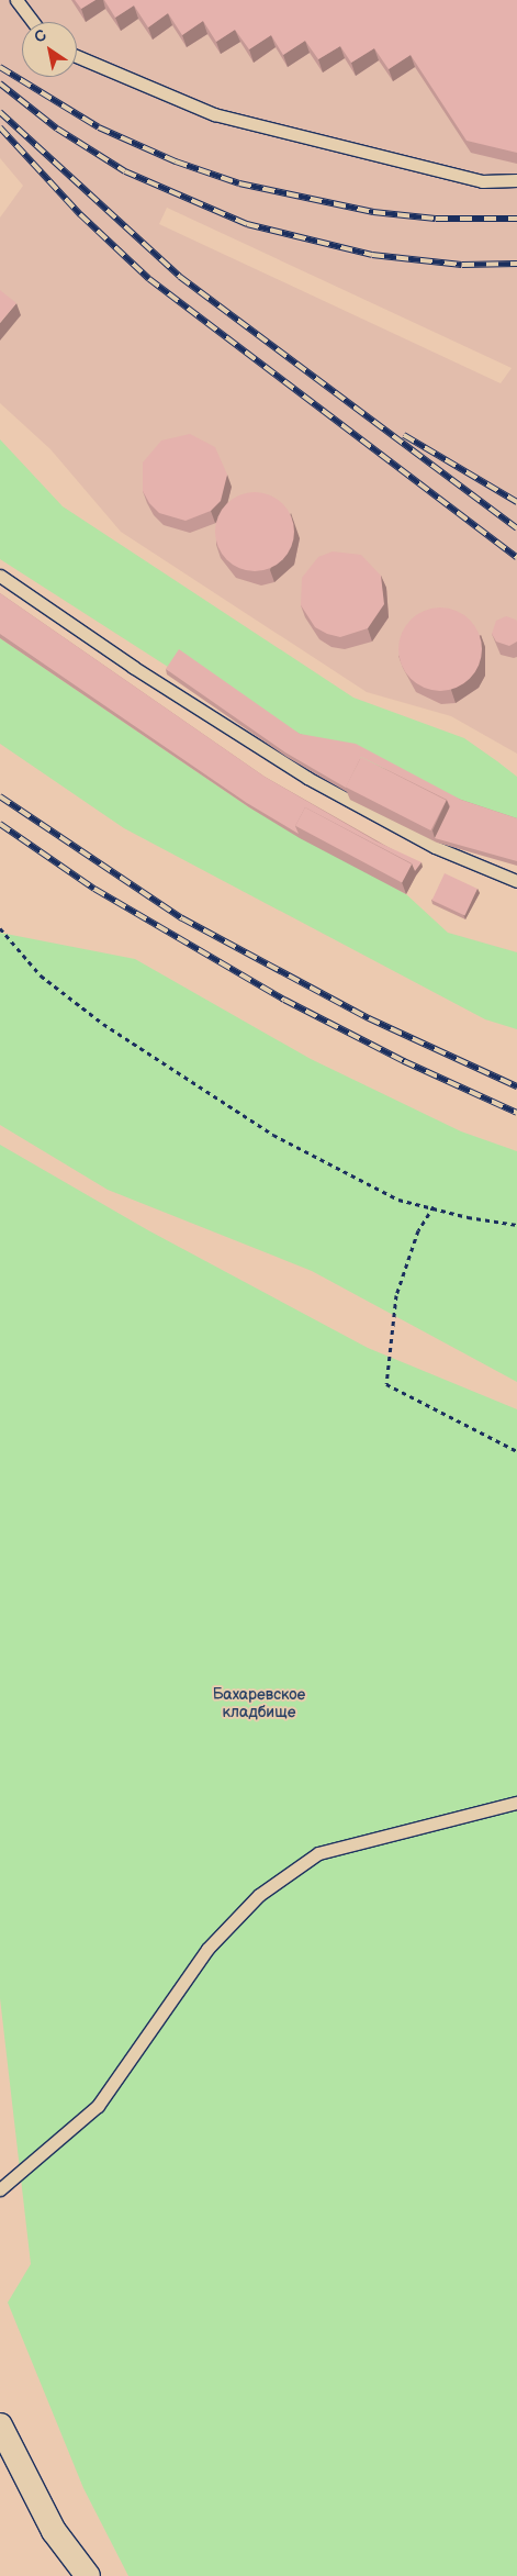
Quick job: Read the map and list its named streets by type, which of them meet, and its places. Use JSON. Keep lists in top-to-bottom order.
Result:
{
  "parks": ["Бахаревское кладбище"],
  "north": "top left"
}
